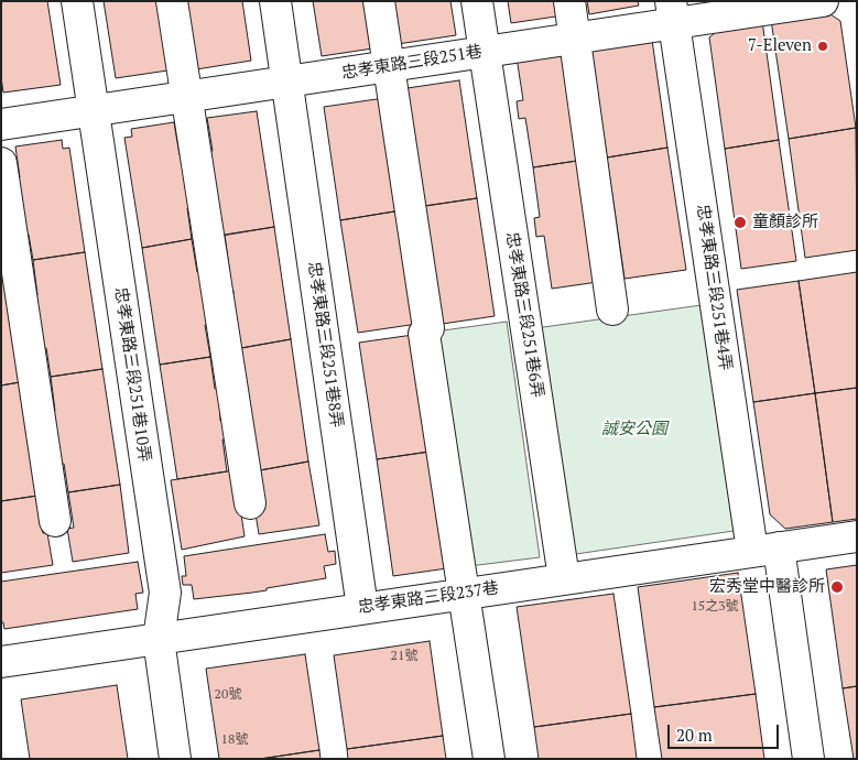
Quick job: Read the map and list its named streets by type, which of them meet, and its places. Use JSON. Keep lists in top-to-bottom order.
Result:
{
  "streets": {
    "street": [
      "忠孝東路三段251巷",
      "忠孝東路三段251巷4弄",
      "忠孝東路三段251巷6弄",
      "忠孝東路三段251巷8弄",
      "忠孝東路三段251巷10弄",
      "忠孝東路三段237巷"
    ]
  },
  "crossings": [
    ["忠孝東路三段251巷", "忠孝東路三段251巷4弄"],
    ["忠孝東路三段251巷", "忠孝東路三段251巷6弄"],
    ["忠孝東路三段251巷", "忠孝東路三段251巷8弄"],
    ["忠孝東路三段251巷", "忠孝東路三段251巷10弄"],
    ["忠孝東路三段251巷4弄", "忠孝東路三段237巷"],
    ["忠孝東路三段251巷6弄", "忠孝東路三段237巷"],
    ["忠孝東路三段251巷8弄", "忠孝東路三段237巷"],
    ["忠孝東路三段251巷10弄", "忠孝東路三段237巷"]
  ],
  "parks": ["誠安公園"],
  "places": ["7-Eleven", "童顏診所", "宏秀堂中醫診所"],
  "house_numbers": [
    "15之3號",
    "21號",
    "20號",
    "18號"
  ],
  "scale_bar": "20 m"
}
